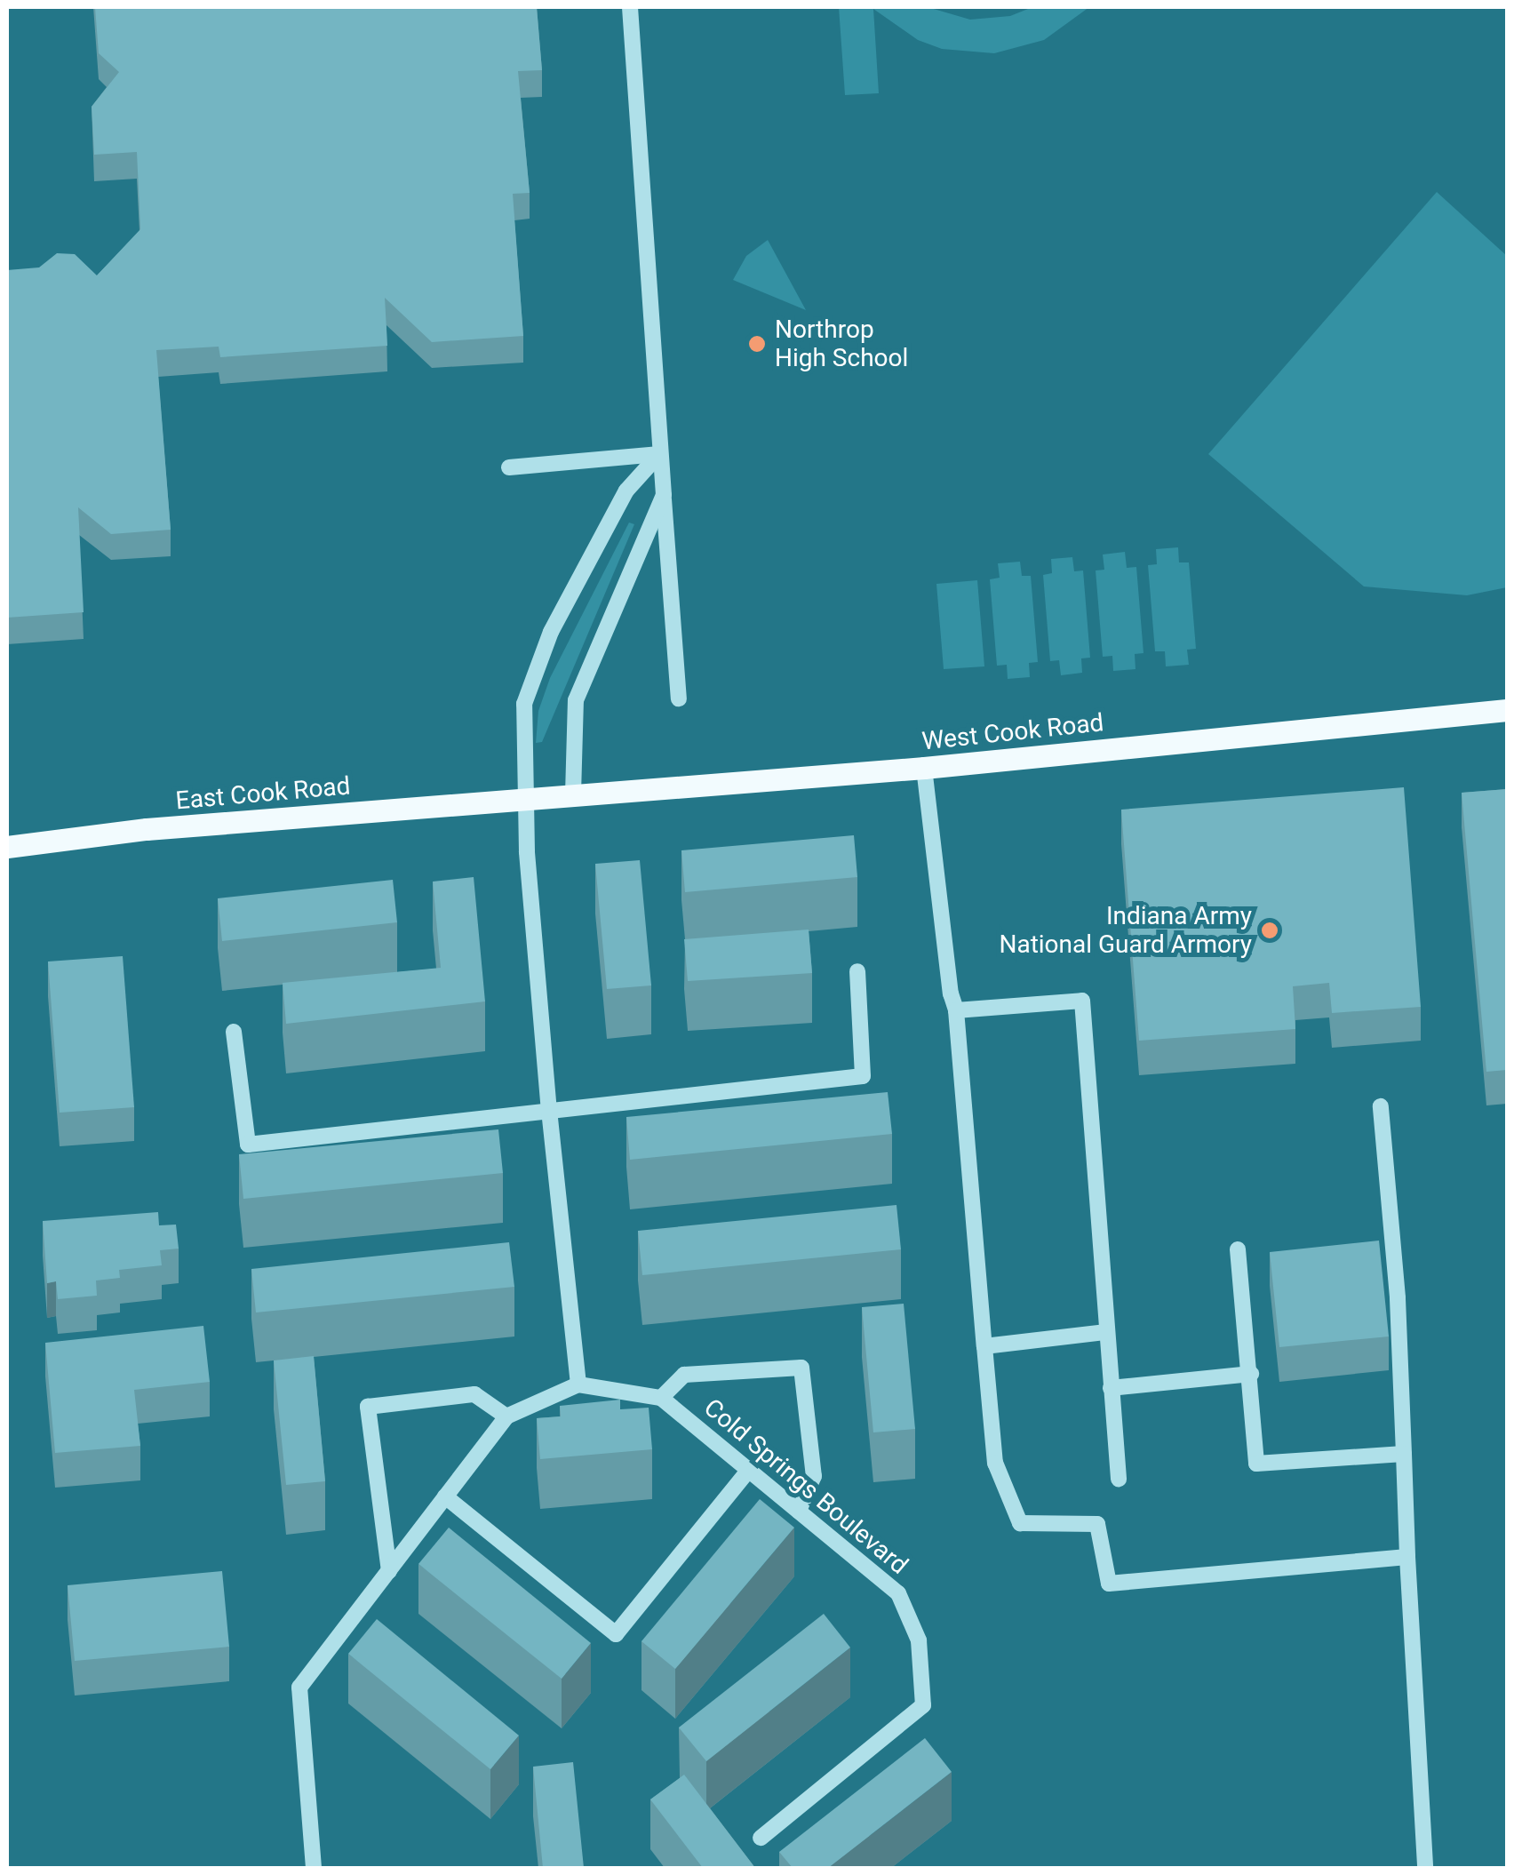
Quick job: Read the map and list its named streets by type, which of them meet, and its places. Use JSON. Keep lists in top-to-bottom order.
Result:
{
  "streets": {
    "main road": ["West Cook Road", "East Cook Road"],
    "street": ["Cold Springs Boulevard"]
  },
  "crossings": [
    ["West Cook Road", "East Cook Road"]
  ],
  "places": ["Northrop High School", "Indiana Army National Guard Armory"]
}
